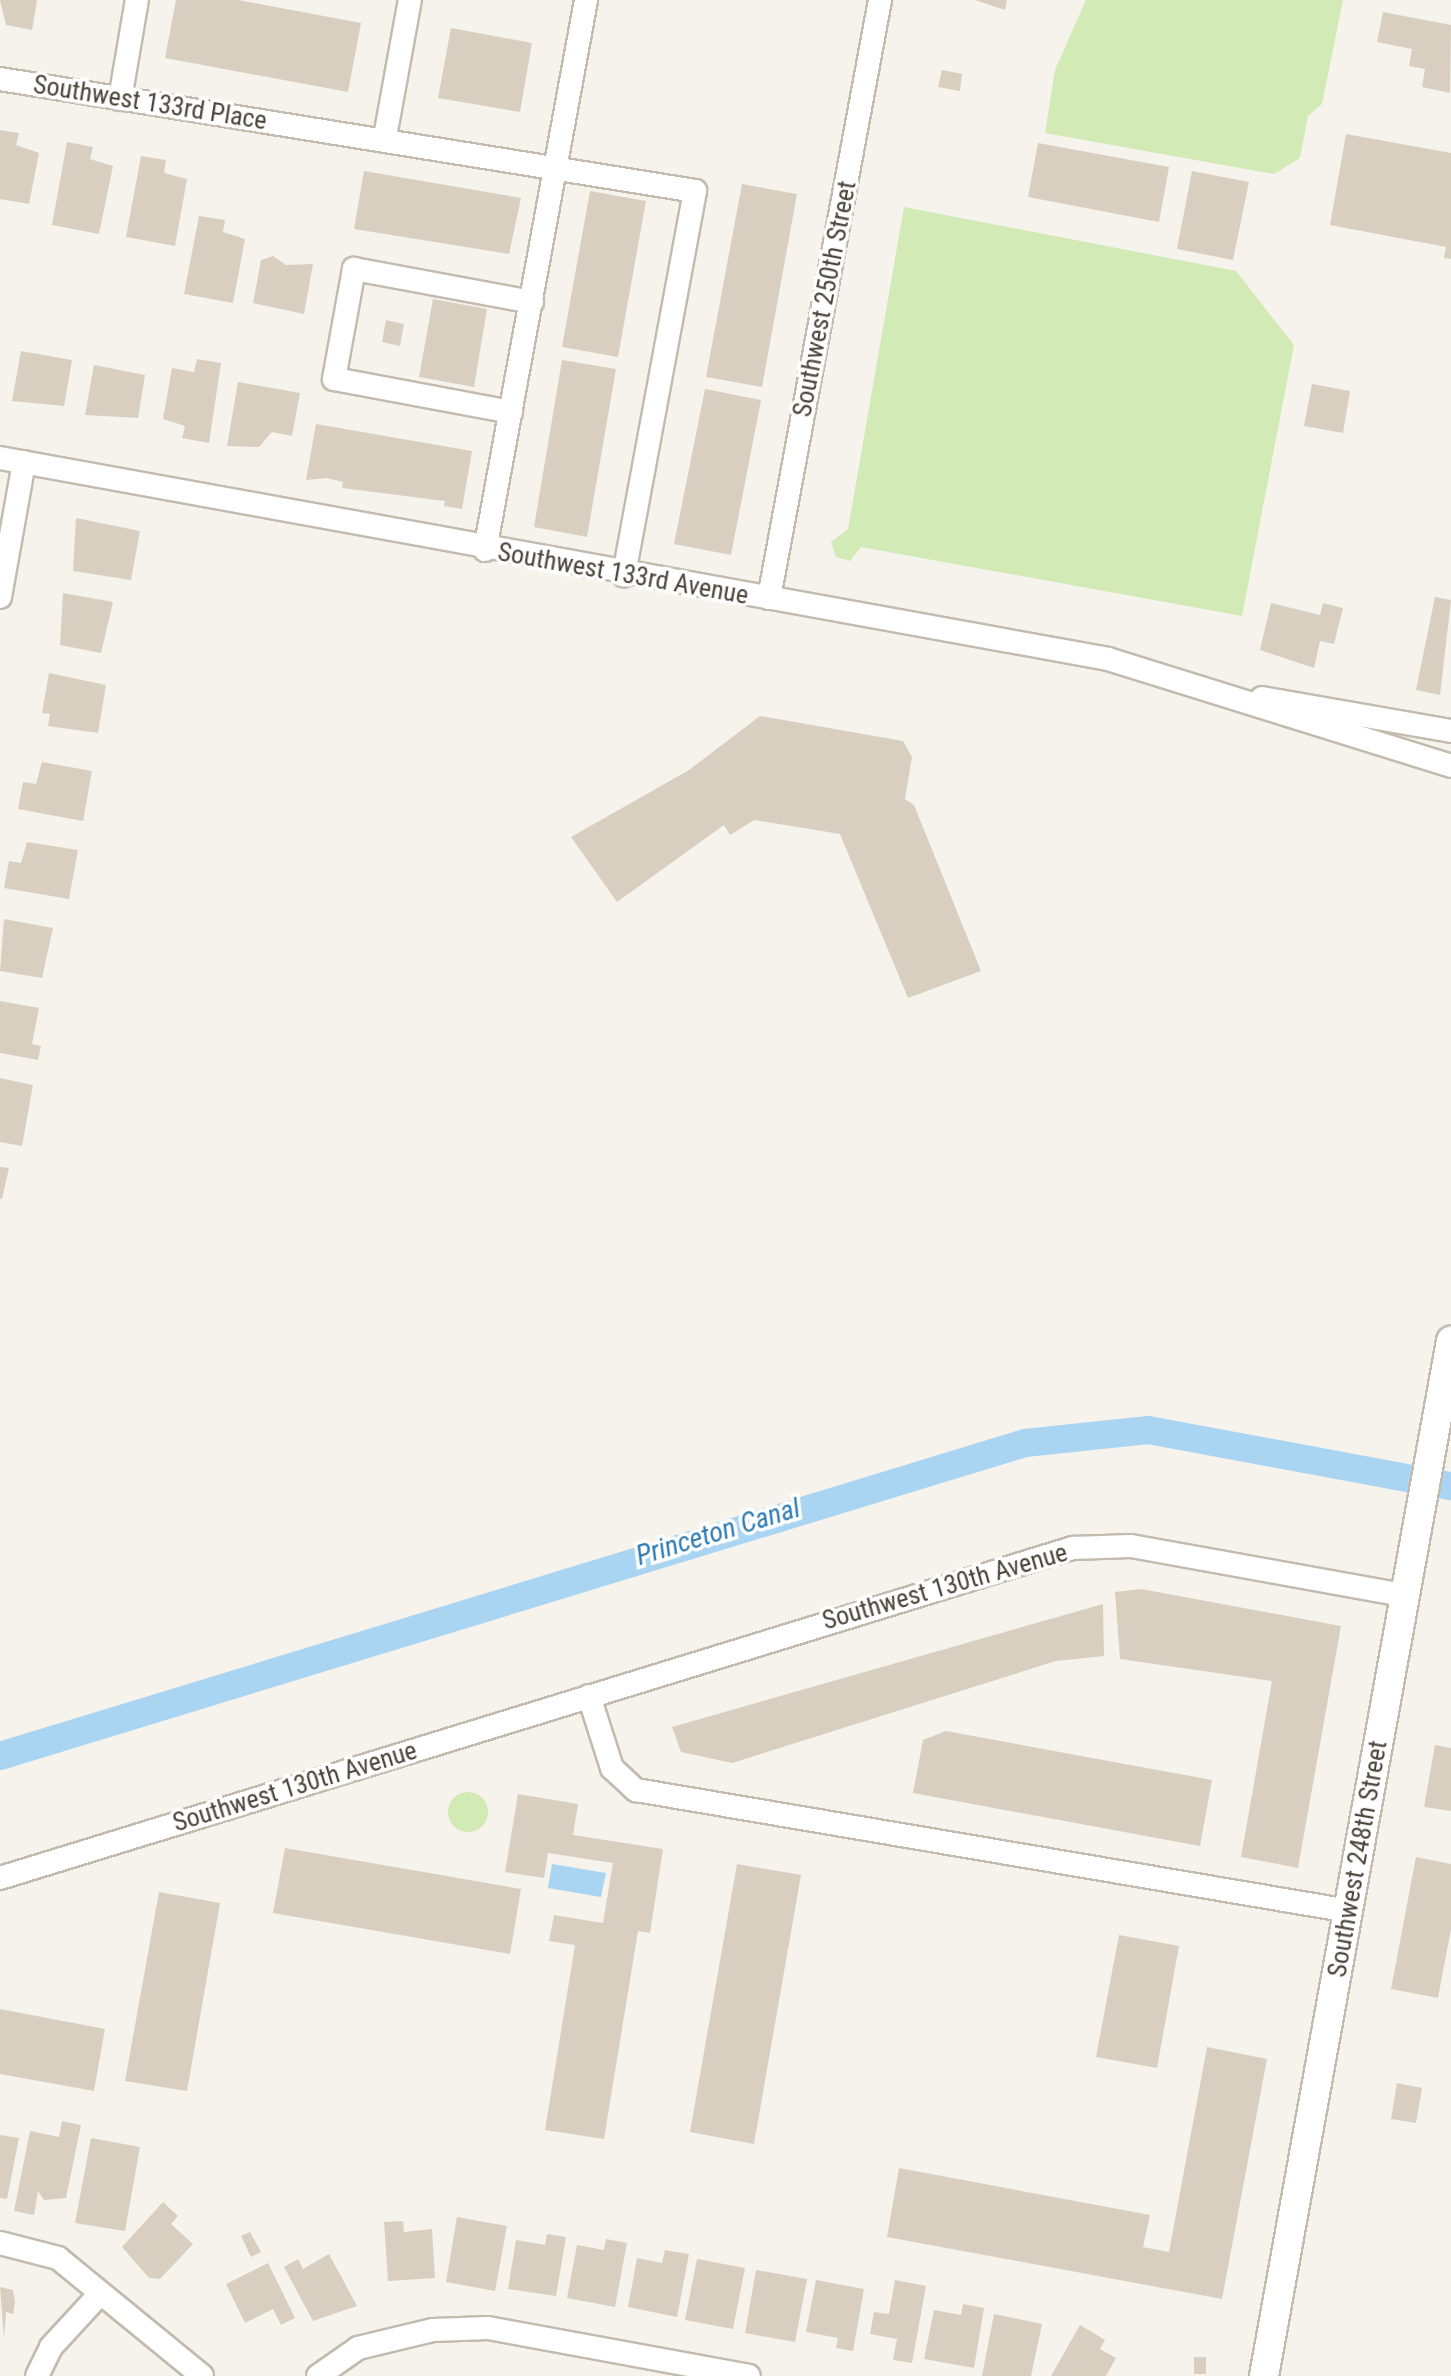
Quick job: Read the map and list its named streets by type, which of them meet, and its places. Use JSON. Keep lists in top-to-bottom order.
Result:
{
  "streets": {
    "street": [
      "Southwest 133rd Place",
      "Southwest 250th Street",
      "Southwest 133rd Avenue",
      "Southwest 130th Avenue",
      "Southwest 248th Street"
    ]
  },
  "crossings": [
    ["Southwest 133rd Place", "Southwest 133rd Avenue"],
    ["Southwest 250th Street", "Southwest 133rd Avenue"],
    ["Southwest 130th Avenue", "Southwest 248th Street"]
  ],
  "water": ["Princeton Canal"]
}
